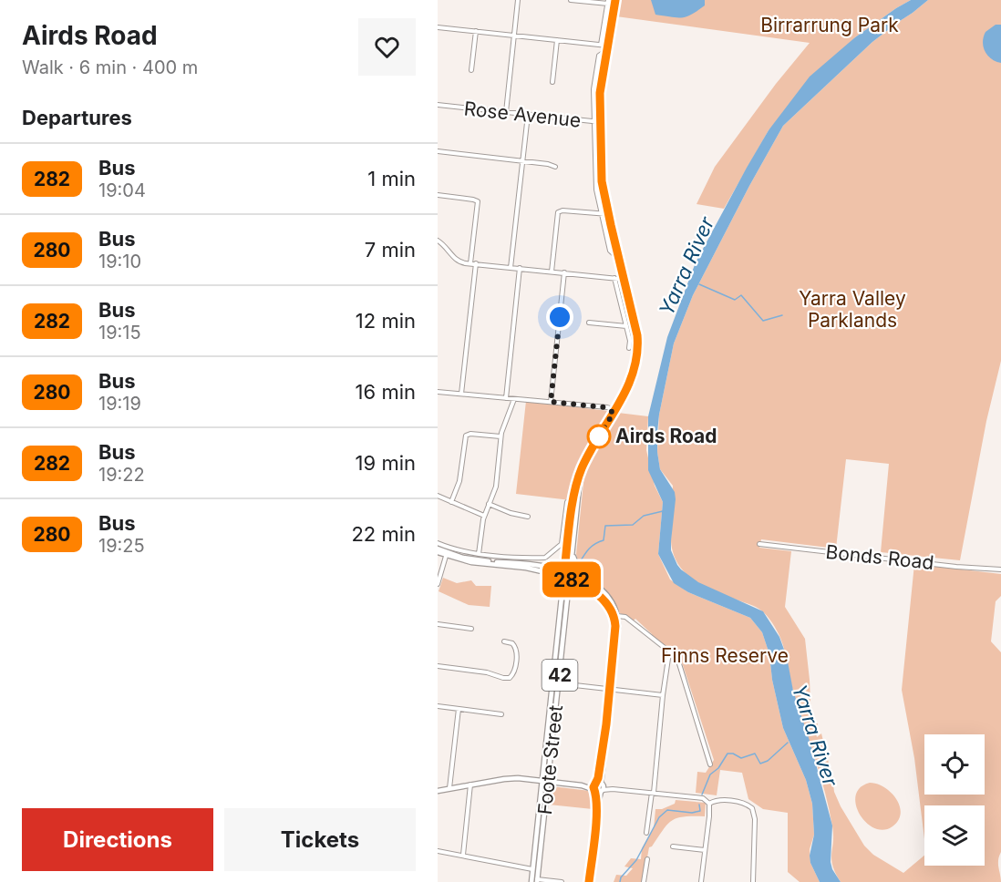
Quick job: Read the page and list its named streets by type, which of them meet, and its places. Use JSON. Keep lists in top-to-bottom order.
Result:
{
  "streets": {
    "main road": ["42", "Foote Street"],
    "street": ["Rose Avenue", "Bonds Road"]
  },
  "water": ["Yarra River"],
  "parks": ["Birrarrung Park", "Yarra Valley Parklands", "Finns Reserve"],
  "places": ["Airds Road"],
  "lines": ["bus line 282"],
  "page": {
    "heading": [
      ["Airds Road", "Walk · 6 min · 400 m"],
      "Departures"
    ],
    "on_map": "282",
    "list": [
      {
        "mark": "282",
        "name": "Bus",
        "note": "19:04",
        "value": "1 min"
      },
      {
        "mark": "280",
        "name": "Bus",
        "note": "19:10",
        "value": "7 min"
      },
      {
        "mark": "282",
        "name": "Bus",
        "note": "19:15",
        "value": "12 min"
      },
      {
        "mark": "280",
        "name": "Bus",
        "note": "19:19",
        "value": "16 min"
      },
      {
        "mark": "282",
        "name": "Bus",
        "note": "19:22",
        "value": "19 min"
      },
      {
        "mark": "280",
        "name": "Bus",
        "note": "19:25",
        "value": "22 min"
      }
    ],
    "buttons": ["Directions", "Tickets"]
  }
}
